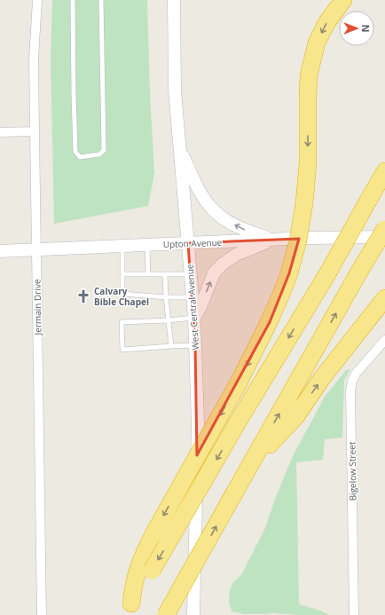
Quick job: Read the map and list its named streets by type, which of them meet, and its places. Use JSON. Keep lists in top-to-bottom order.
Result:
{
  "streets": {
    "main road": ["Upton Avenue", "West Central Avenue"],
    "street": ["Jermain Drive", "Bigelow Street"]
  },
  "crossings": [
    ["Upton Avenue", "Jermain Drive"],
    ["Upton Avenue", "West Central Avenue"]
  ],
  "places": {
    "church": ["Calvary Bible Chapel"]
  },
  "north": "right"
}
